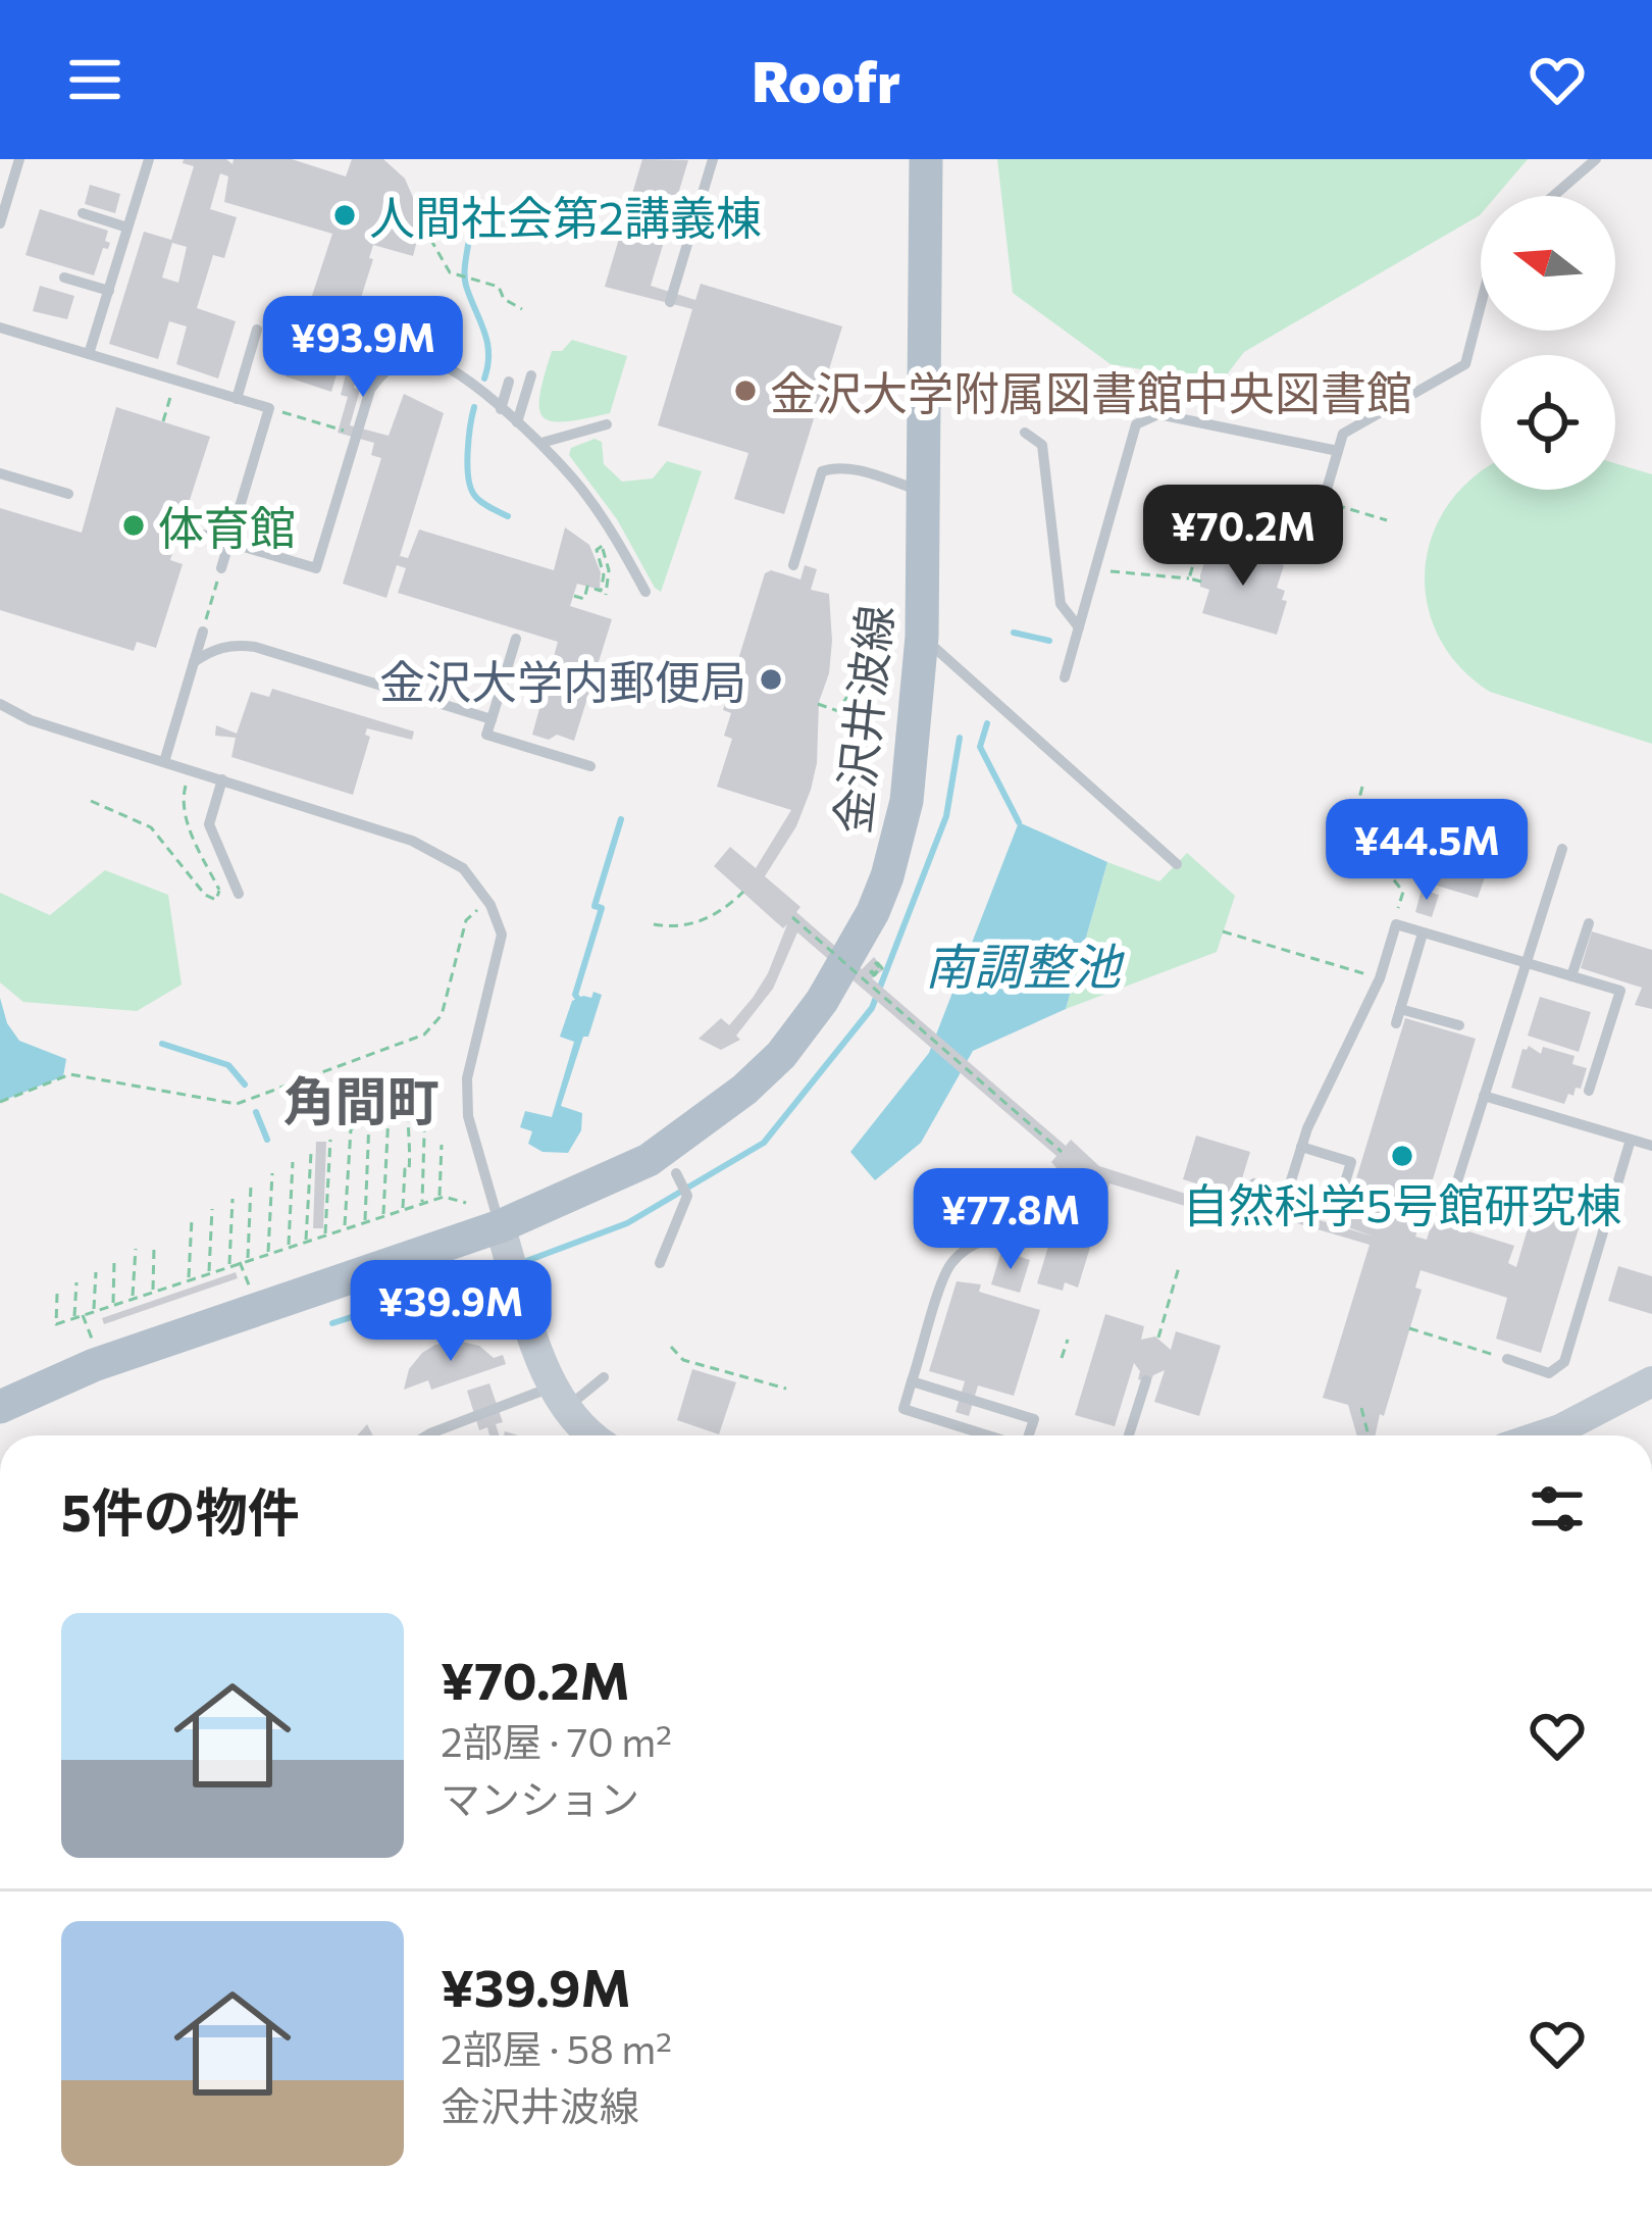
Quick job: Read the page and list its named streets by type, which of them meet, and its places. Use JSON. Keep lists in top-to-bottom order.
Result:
{
  "streets": {
    "main road": ["金沢井波線"]
  },
  "districts": ["角間町"],
  "water": ["南調整池"],
  "places": [
    "人間社会第2講義棟",
    "金沢大学附属図書館中央図書館",
    "体育館",
    "金沢大学内郵便局",
    "自然科学5号館研究棟"
  ],
  "north": "left",
  "page": {
    "header": "Roofr",
    "price": [
      "¥93.9M",
      "¥70.2M",
      "¥44.5M",
      "¥77.8M",
      "¥39.9M"
    ],
    "heading": "5件の物件",
    "list": [
      {
        "name": "¥70.2M",
        "note": "2部屋 · 70 m² · マンション"
      },
      {
        "name": "¥39.9M",
        "note": "2部屋 · 58 m² · 金沢井波線"
      }
    ]
  }
}
